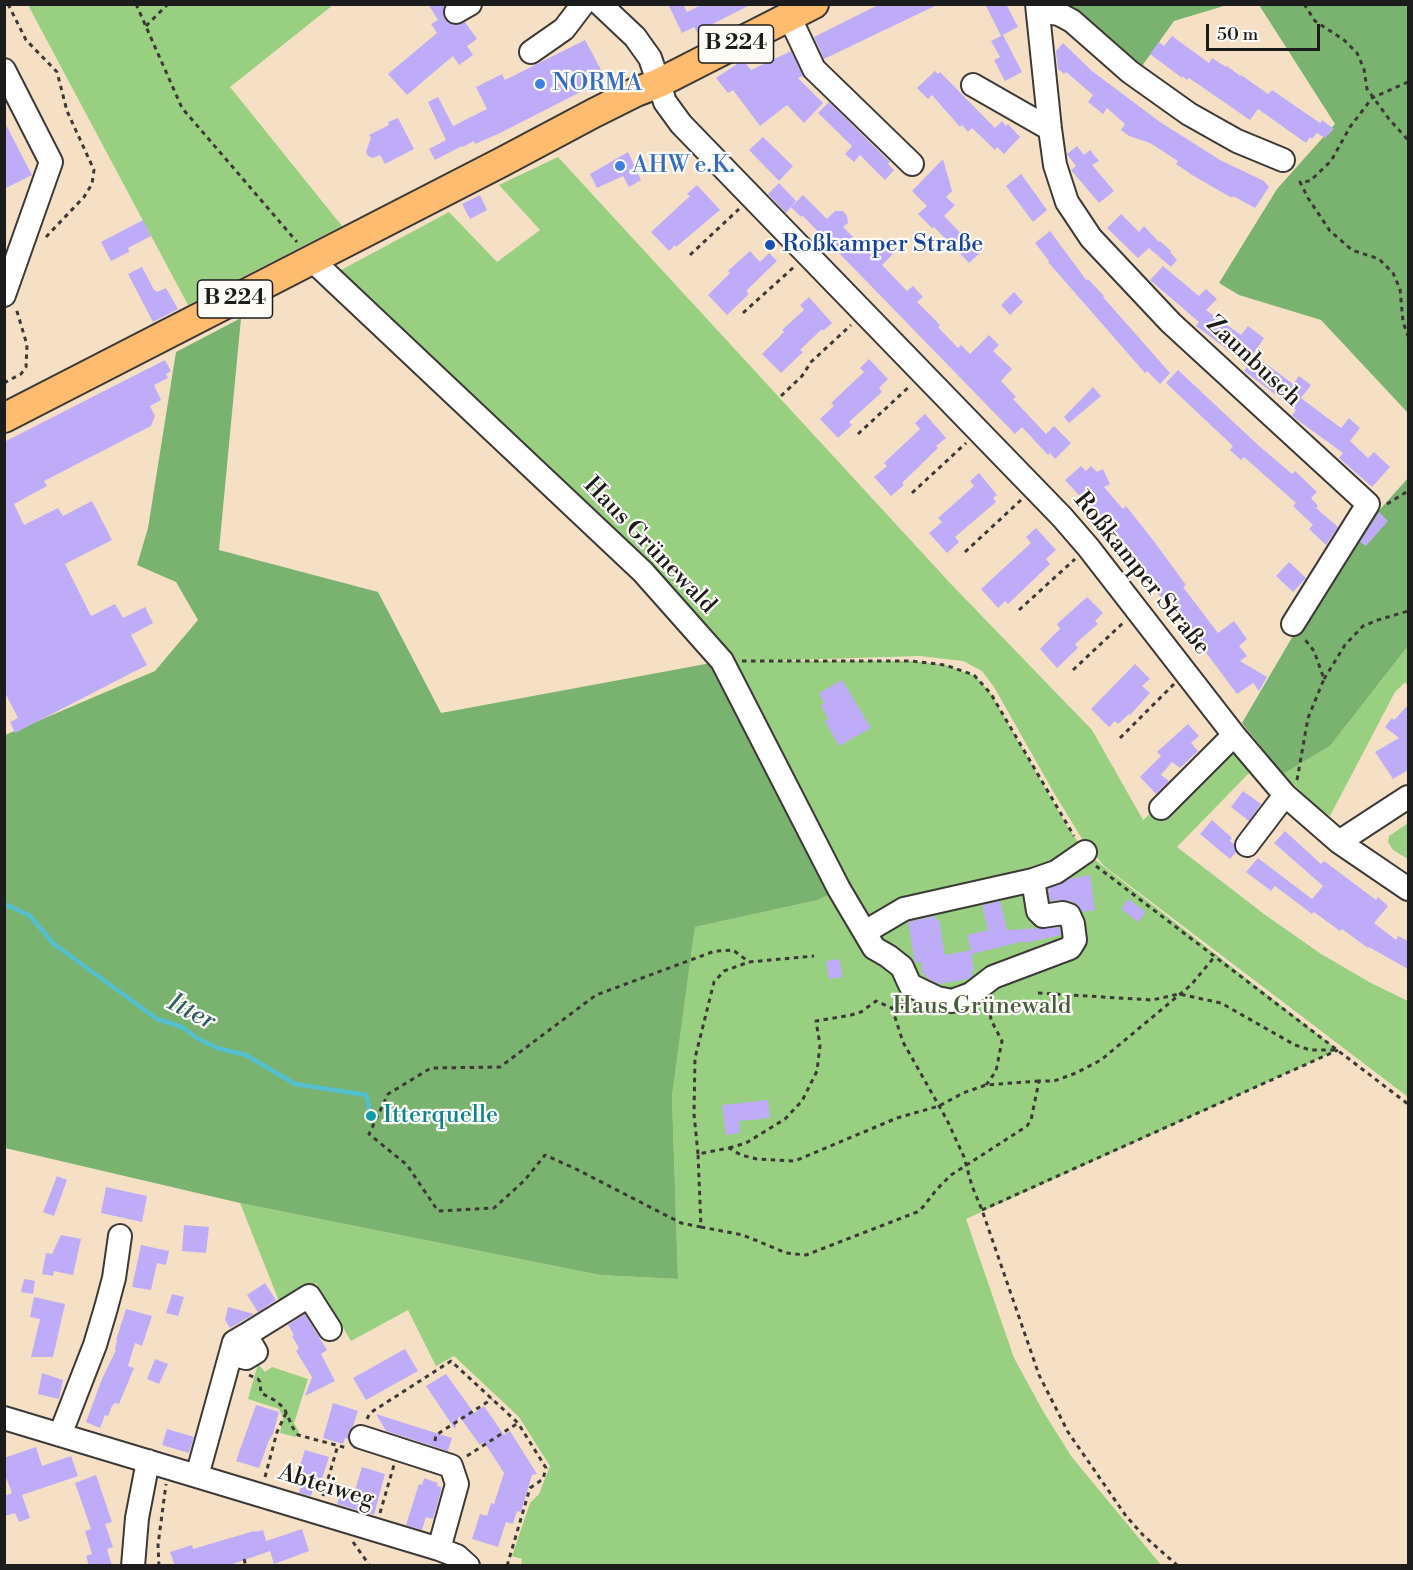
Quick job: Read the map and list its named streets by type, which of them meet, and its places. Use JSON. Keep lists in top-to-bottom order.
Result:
{
  "streets": {
    "main road": ["B 224"],
    "street": [
      "Zaunbusch",
      "Haus Grünewald",
      "Roßkamper Straße",
      "Abteiweg"
    ]
  },
  "crossings": [
    ["B 224", "Haus Grünewald"],
    ["B 224", "Roßkamper Straße"]
  ],
  "water": ["Itter"],
  "parks": ["Haus Grünewald"],
  "places": [
    "NORMA",
    "AHW e.K.",
    "Roßkamper Straße",
    "Itterquelle"
  ],
  "scale_bar": "50 m"
}
